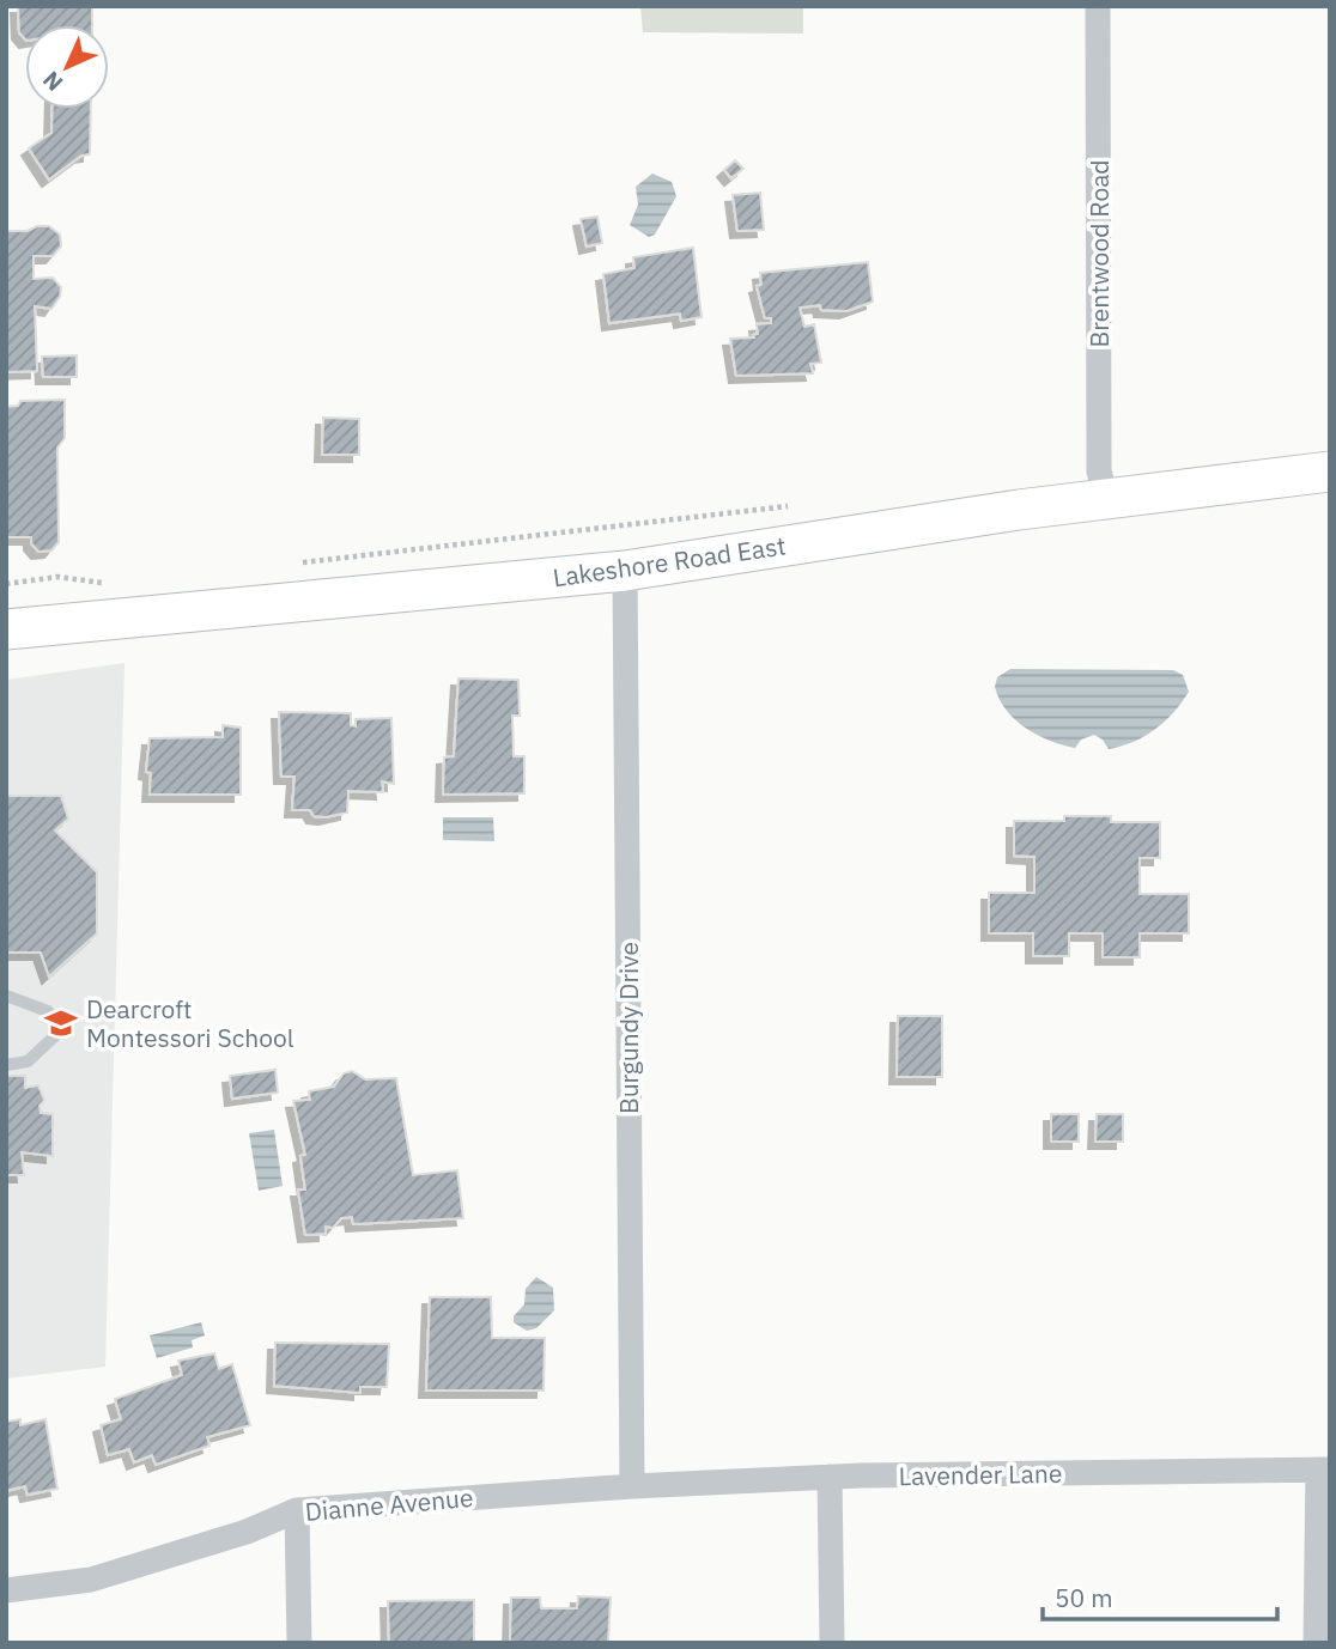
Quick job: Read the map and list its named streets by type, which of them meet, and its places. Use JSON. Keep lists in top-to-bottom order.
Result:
{
  "streets": {
    "main road": ["Lakeshore Road East"],
    "street": [
      "Brentwood Road",
      "Burgundy Drive",
      "Lavender Lane",
      "Dianne Avenue"
    ]
  },
  "crossings": [
    ["Brentwood Road", "Lakeshore Road East"],
    ["Lakeshore Road East", "Burgundy Drive"],
    ["Burgundy Drive", "Lavender Lane"],
    ["Burgundy Drive", "Dianne Avenue"],
    ["Lavender Lane", "Dianne Avenue"]
  ],
  "places": {
    "school or university": ["Dearcroft Montessori School"]
  },
  "scale_bar": "50 m",
  "north": "bottom left"
}
